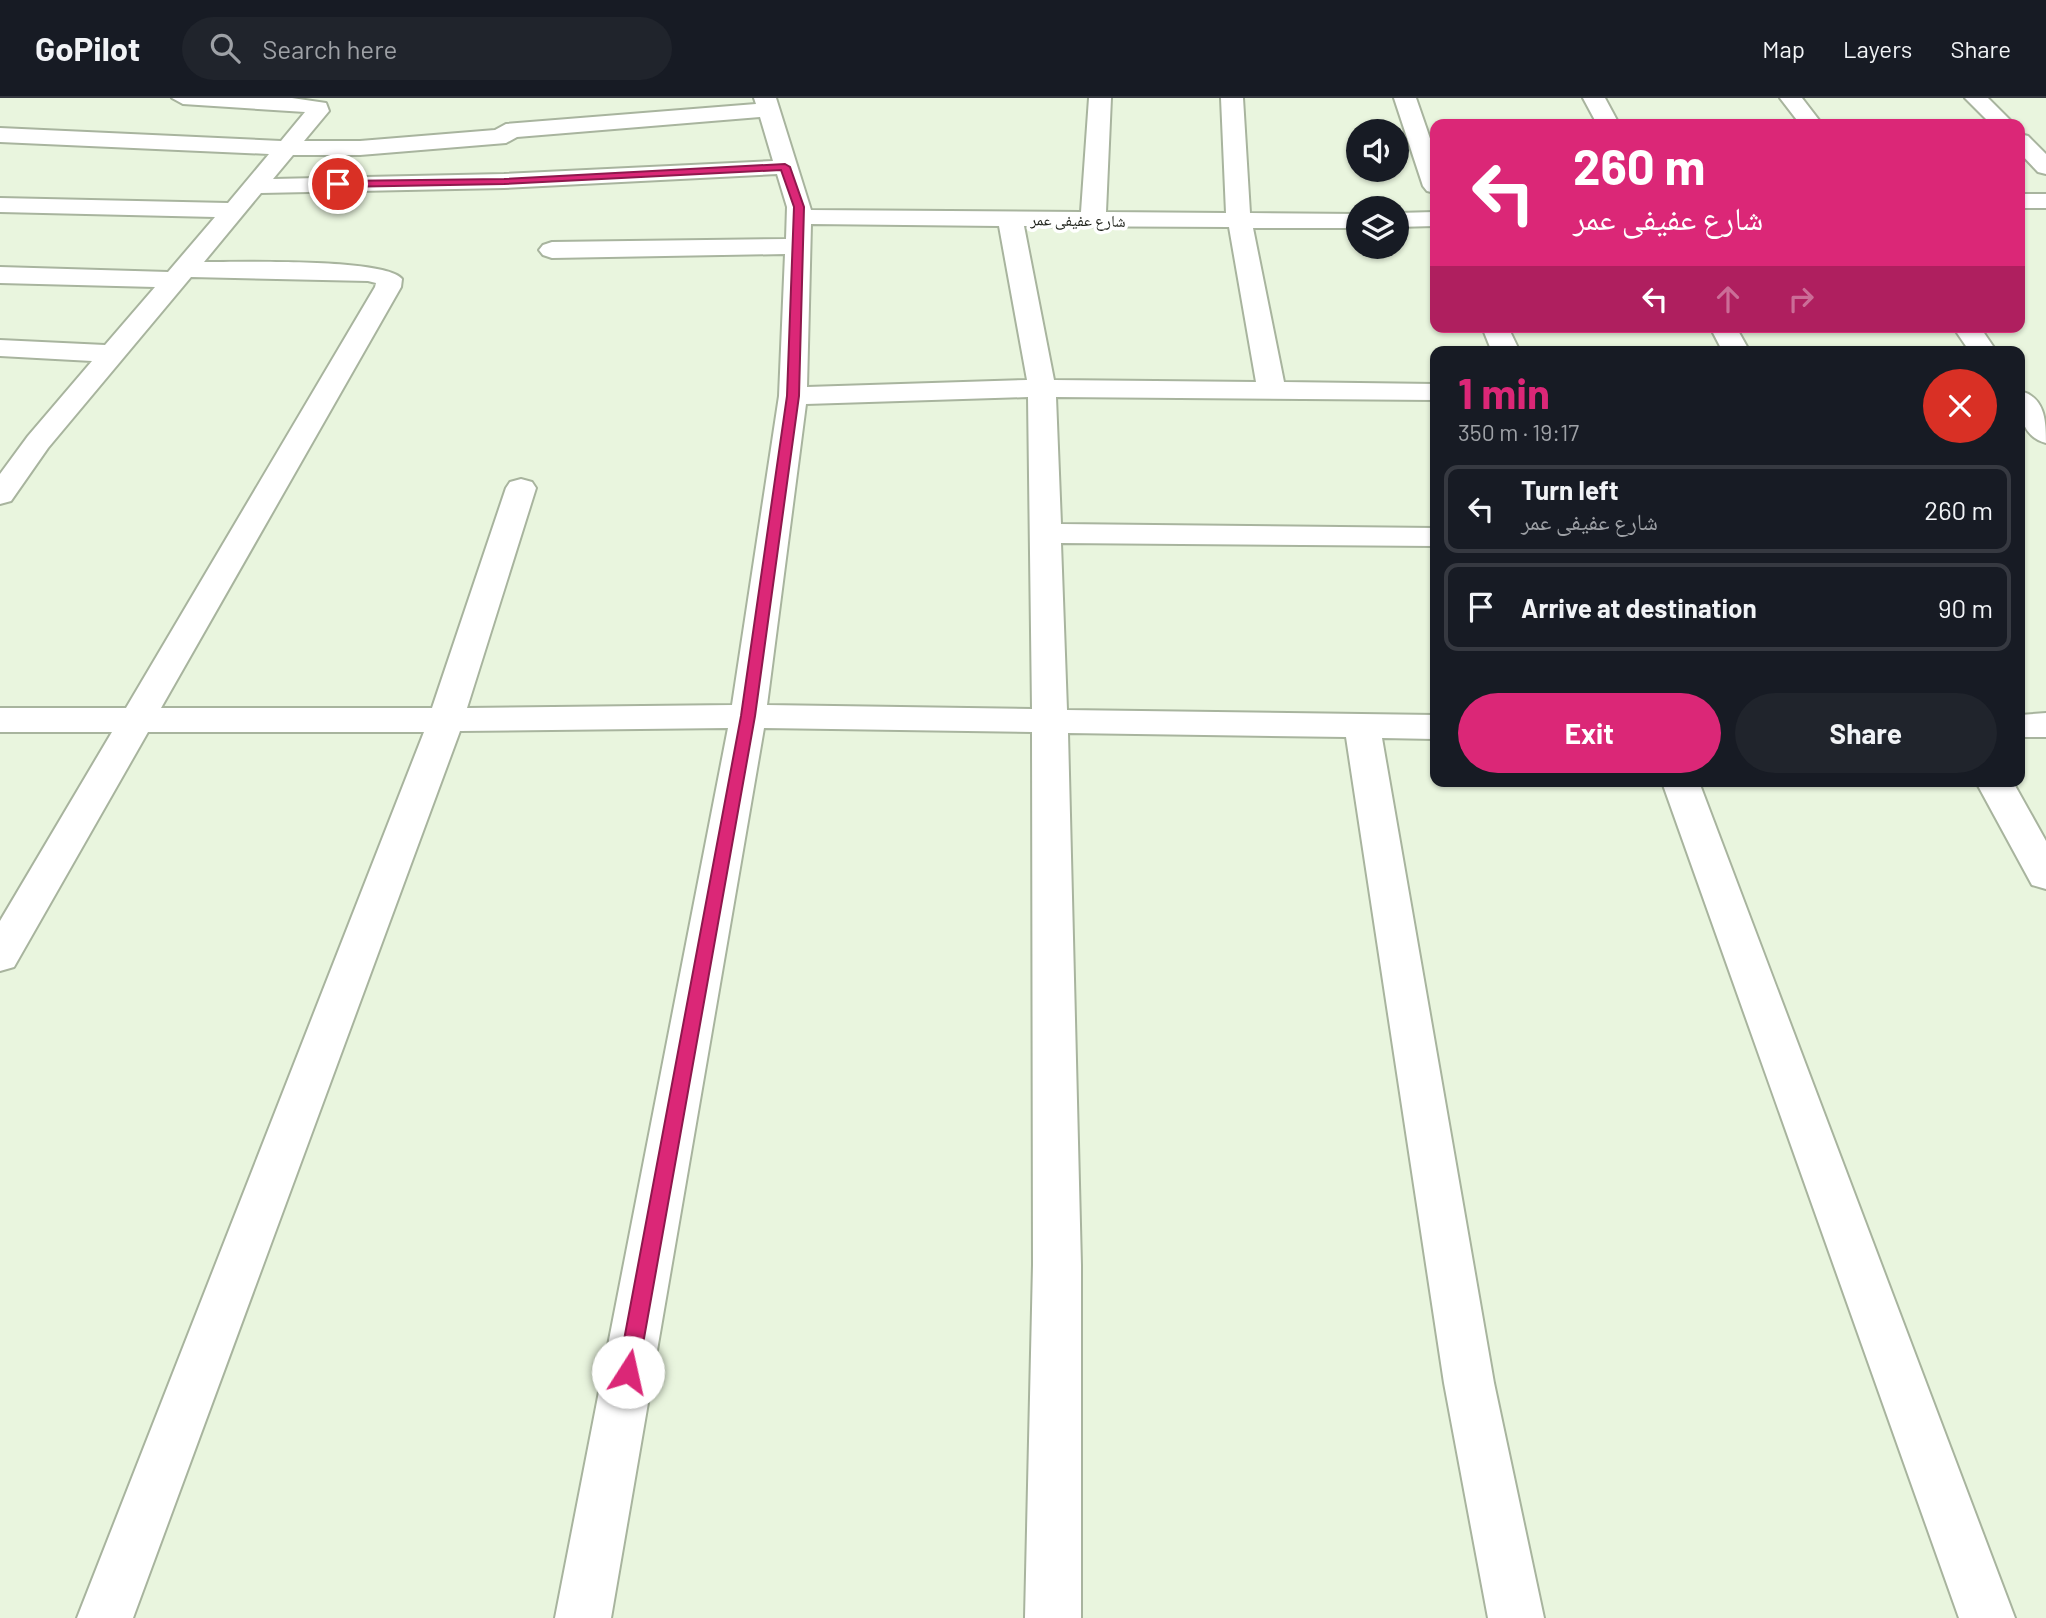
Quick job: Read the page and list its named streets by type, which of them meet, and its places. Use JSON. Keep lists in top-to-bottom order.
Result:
{
  "streets": {
    "street": ["شارع عفيفى عمر"]
  },
  "page": {
    "header": "GoPilot",
    "search": "Search here",
    "nav": ["Map", "Layers", "Share"],
    "turn": ["260 m", "شارع عفيفى عمر"],
    "heading": ["1 min", "350 m · 19:17"],
    "list": [
      {
        "name": "Turn left",
        "note": "شارع عفيفى عمر",
        "value": "260 m"
      },
      {
        "name": "Arrive at destination",
        "value": "90 m"
      }
    ],
    "buttons": ["Exit", "Share"]
  }
}
